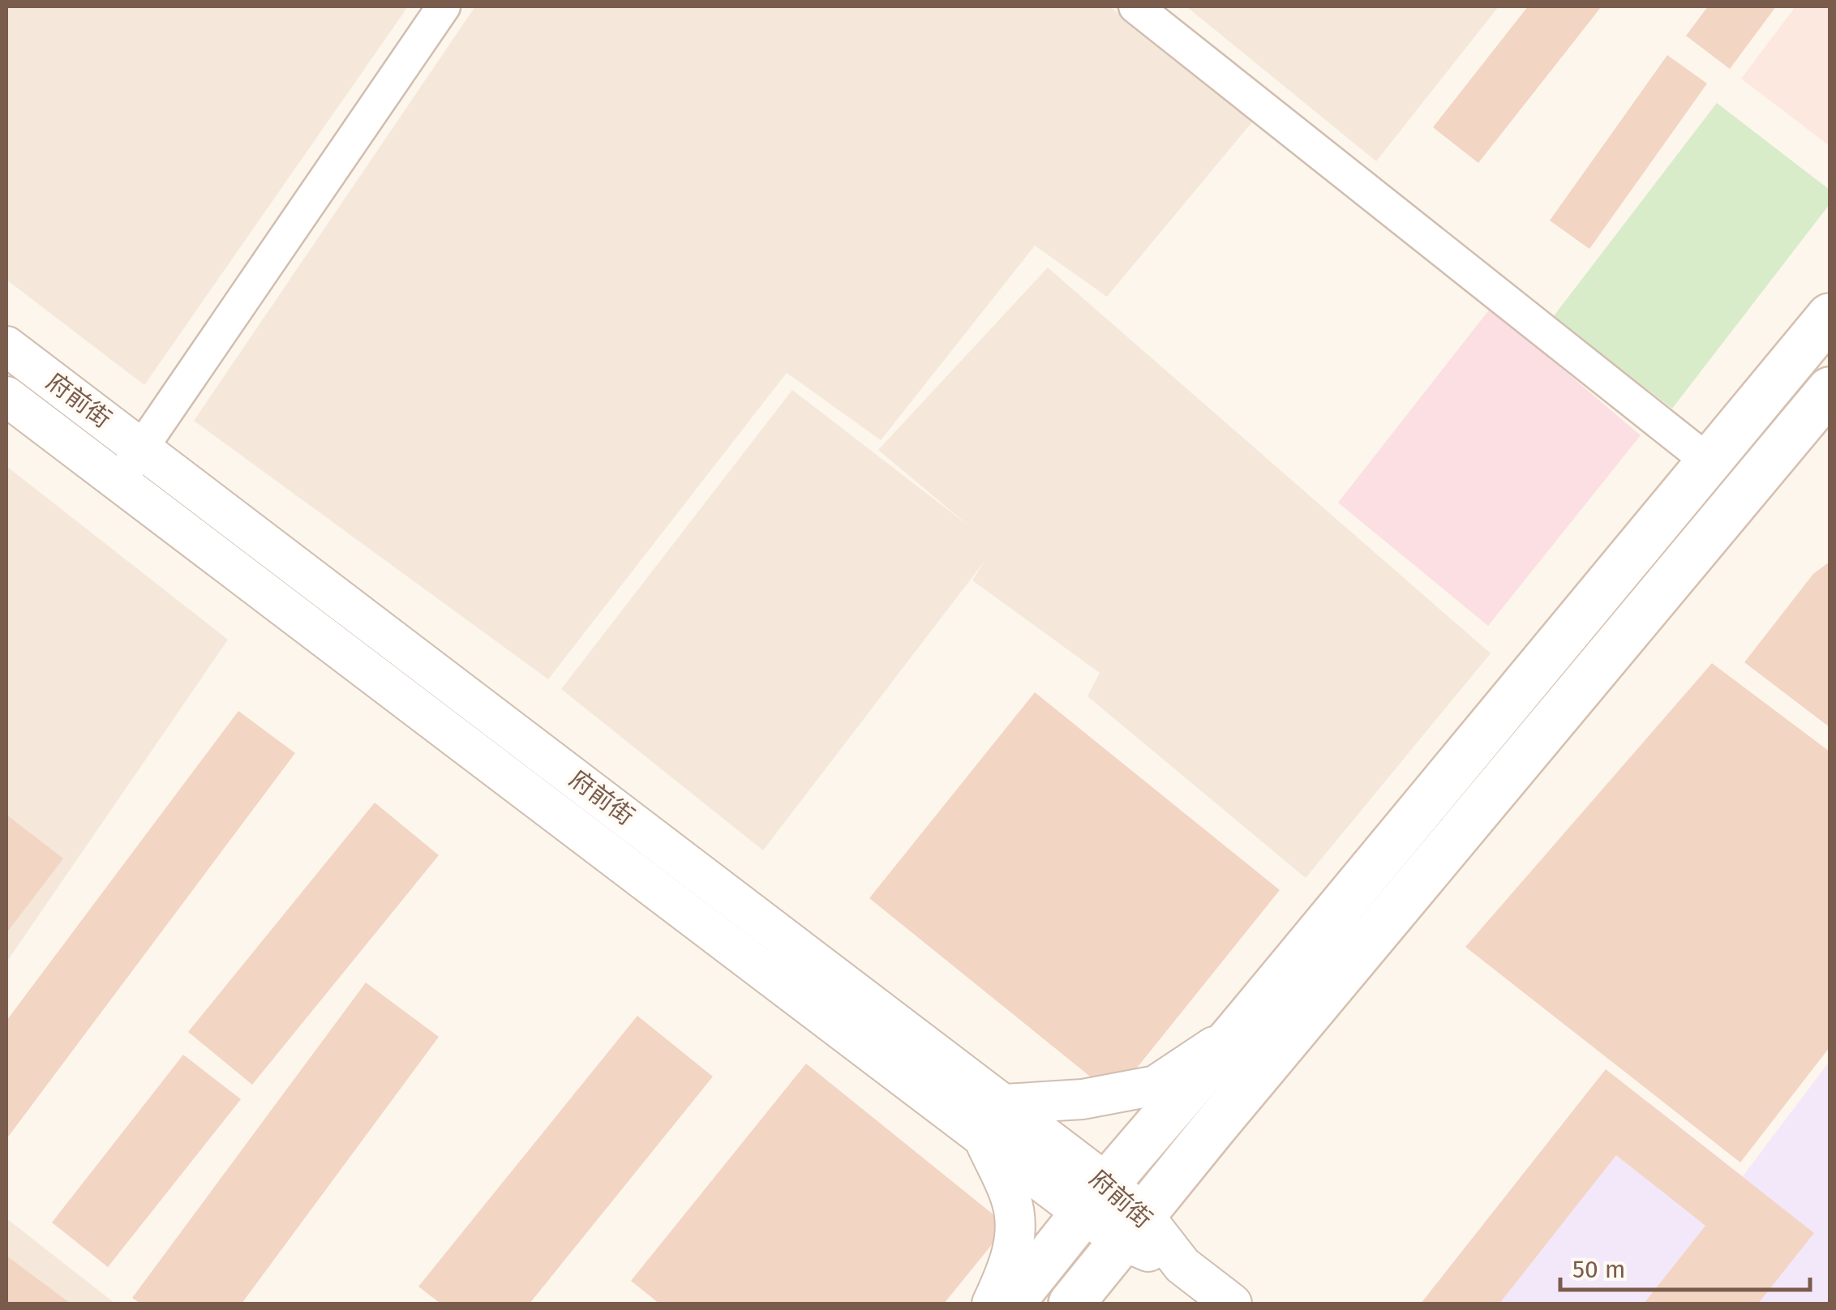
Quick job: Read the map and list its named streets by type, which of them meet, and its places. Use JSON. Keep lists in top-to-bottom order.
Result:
{
  "streets": {
    "street": ["府前街"]
  },
  "scale_bar": "50 m"
}
